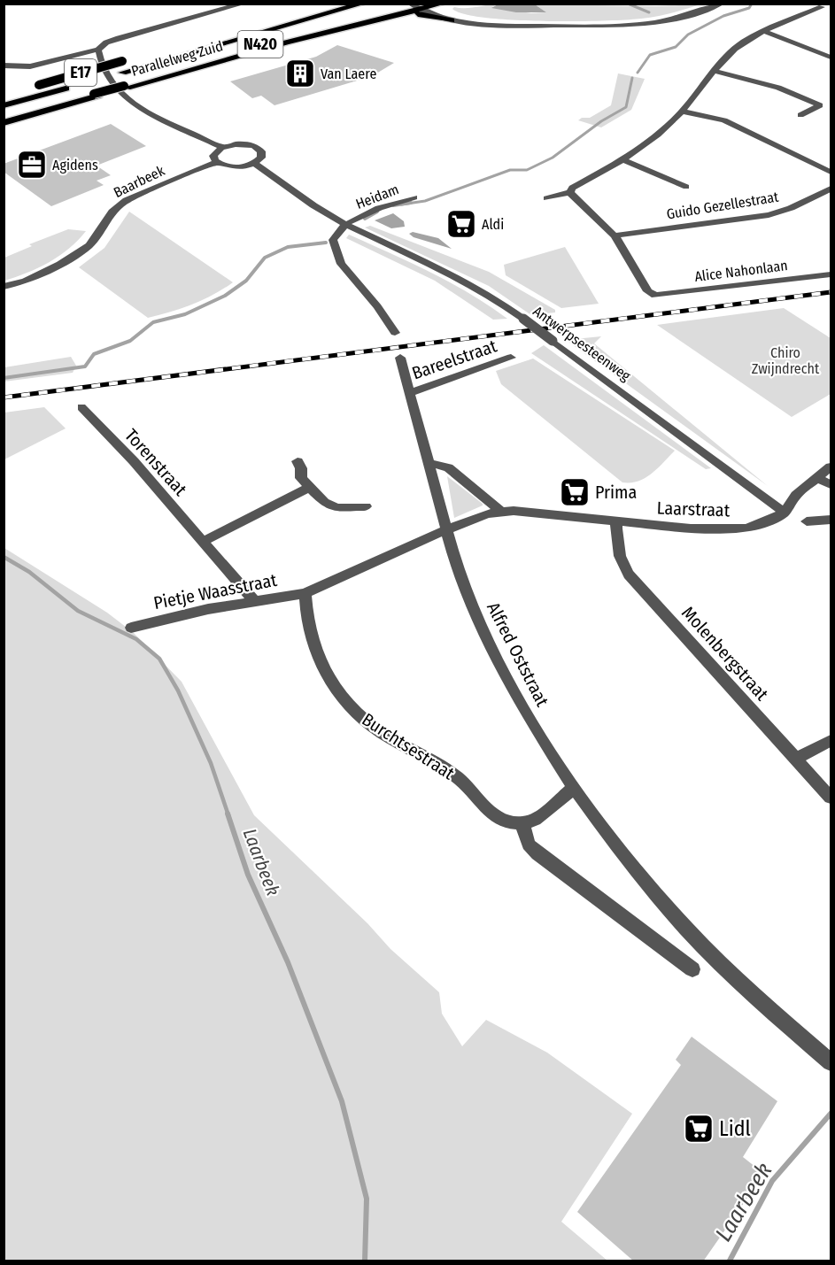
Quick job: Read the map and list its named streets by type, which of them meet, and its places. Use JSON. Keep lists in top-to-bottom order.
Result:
{
  "streets": {
    "highway": ["N420", "Parallelweg Zuid", "E17"],
    "street": [
      "Baarbeek",
      "Heidam",
      "Guido Gezellestraat",
      "Alice Nahonlaan",
      "Antwerpsesteenweg",
      "Bareelstraat",
      "Torenstraat",
      "Laarstraat",
      "Pietje Waasstraat",
      "Molenbergstraat",
      "Alfred Oststraat",
      "Burchtsestraat"
    ]
  },
  "crossings": [
    ["Heidam", "Antwerpsesteenweg"],
    ["Guido Gezellestraat", "Alice Nahonlaan"],
    ["Antwerpsesteenweg", "Laarstraat"],
    ["Torenstraat", "Pietje Waasstraat"],
    ["Laarstraat", "Molenbergstraat"],
    ["Laarstraat", "Alfred Oststraat"],
    ["Pietje Waasstraat", "Burchtsestraat"]
  ],
  "water": ["Laarbeek"],
  "parks": ["Chiro Zwijndrecht"],
  "places": {
    "building": ["Van Laere"],
    "office": ["Agidens"],
    "supermarket": ["Aldi", "Prima", "Lidl"]
  }
}
